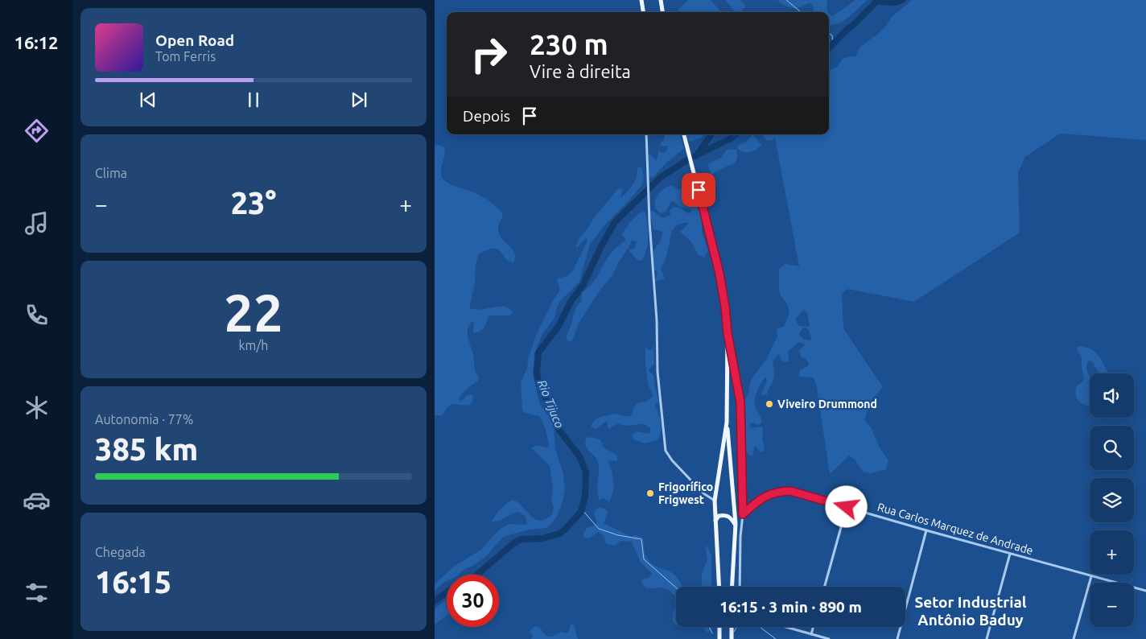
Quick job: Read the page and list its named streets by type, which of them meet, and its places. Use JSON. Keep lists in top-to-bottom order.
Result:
{
  "streets": {
    "street": ["Rua Carlos Marquez de Andrade"]
  },
  "districts": ["Setor Industrial Antônio Baduy"],
  "water": ["Rio Tijuco"],
  "places": ["Viveiro Drummond", "Frigorífico Frigwest"],
  "page": {
    "tabs": "16:12",
    "turn": ["230 m", "Vire à direita"],
    "song": ["Open Road", "Tom Ferris"],
    "then": "Depois",
    "tile": [
      "Clima",
      ["22", "km/h"],
      ["Autonomia · 77%", "385 km"],
      ["Chegada", "16:15"]
    ],
    "heat": ["−", "23°", "+"],
    "map_buttons": ["+", "−"],
    "limit": "30",
    "trip": "16:15 · 3 min · 890 m"
  }
}
